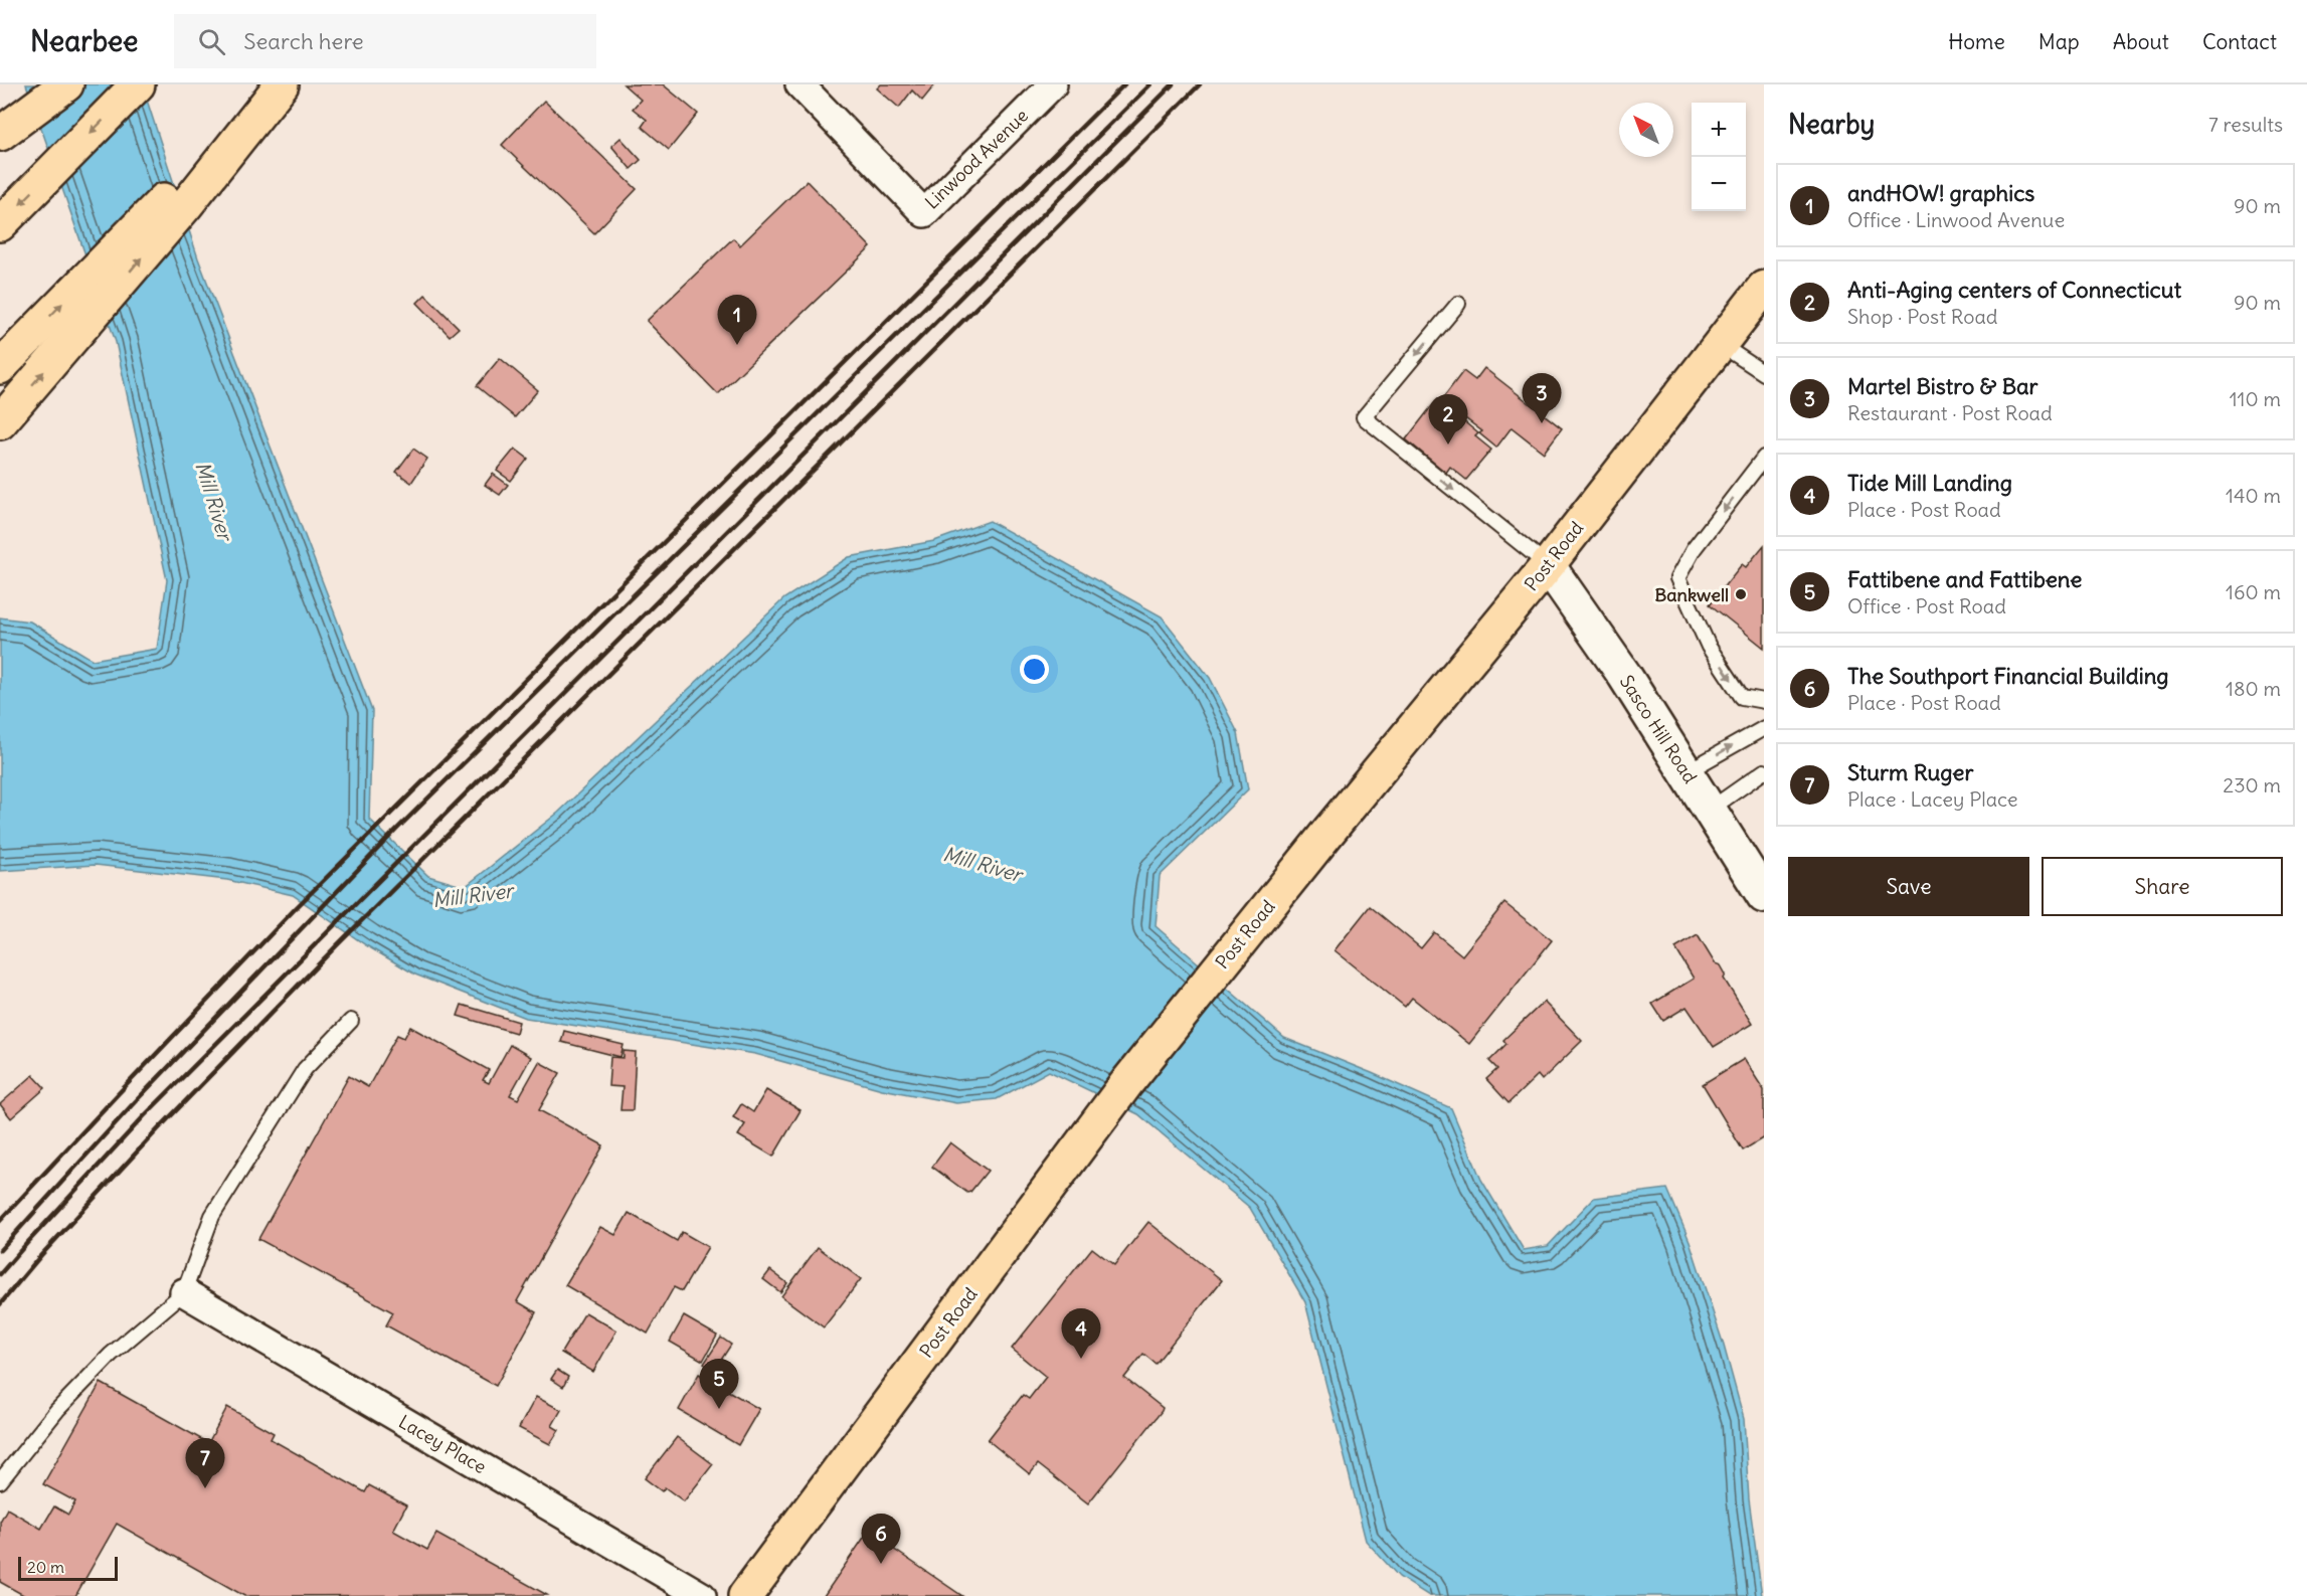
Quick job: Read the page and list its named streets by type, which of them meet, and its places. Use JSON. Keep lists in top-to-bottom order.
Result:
{
  "streets": {
    "main road": ["Post Road"],
    "street": ["Linwood Avenue", "Sasco Hill Road", "Lacey Place"]
  },
  "crossings": [
    ["Post Road", "Sasco Hill Road"]
  ],
  "water": ["Mill River"],
  "places": ["Bankwell"],
  "scale_bar": "20 m",
  "north": "top left",
  "page": {
    "header": "Nearbee",
    "search": "Search here",
    "nav": [
      "Home",
      "Map",
      "About",
      "Contact"
    ],
    "heading": ["Nearby", "7 results"],
    "map_buttons": ["+", "−"],
    "list": [
      {
        "mark": "1",
        "name": "andHOW! graphics",
        "note": "Office · Linwood Avenue",
        "value": "90 m"
      },
      {
        "mark": "2",
        "name": "Anti-Aging centers of Connecticut",
        "note": "Shop · Post Road",
        "value": "90 m"
      },
      {
        "mark": "3",
        "name": "Martel Bistro & Bar",
        "note": "Restaurant · Post Road",
        "value": "110 m"
      },
      {
        "mark": "4",
        "name": "Tide Mill Landing",
        "note": "Place · Post Road",
        "value": "140 m"
      },
      {
        "mark": "5",
        "name": "Fattibene and Fattibene",
        "note": "Office · Post Road",
        "value": "160 m"
      },
      {
        "mark": "6",
        "name": "The Southport Financial Building",
        "note": "Place · Post Road",
        "value": "180 m"
      },
      {
        "mark": "7",
        "name": "Sturm Ruger",
        "note": "Place · Lacey Place",
        "value": "230 m"
      }
    ],
    "pins": [
      "1",
      "3",
      "2",
      "4",
      "5",
      "7",
      "6"
    ],
    "buttons": ["Save", "Share"],
    "scale": "20 m"
  }
}
